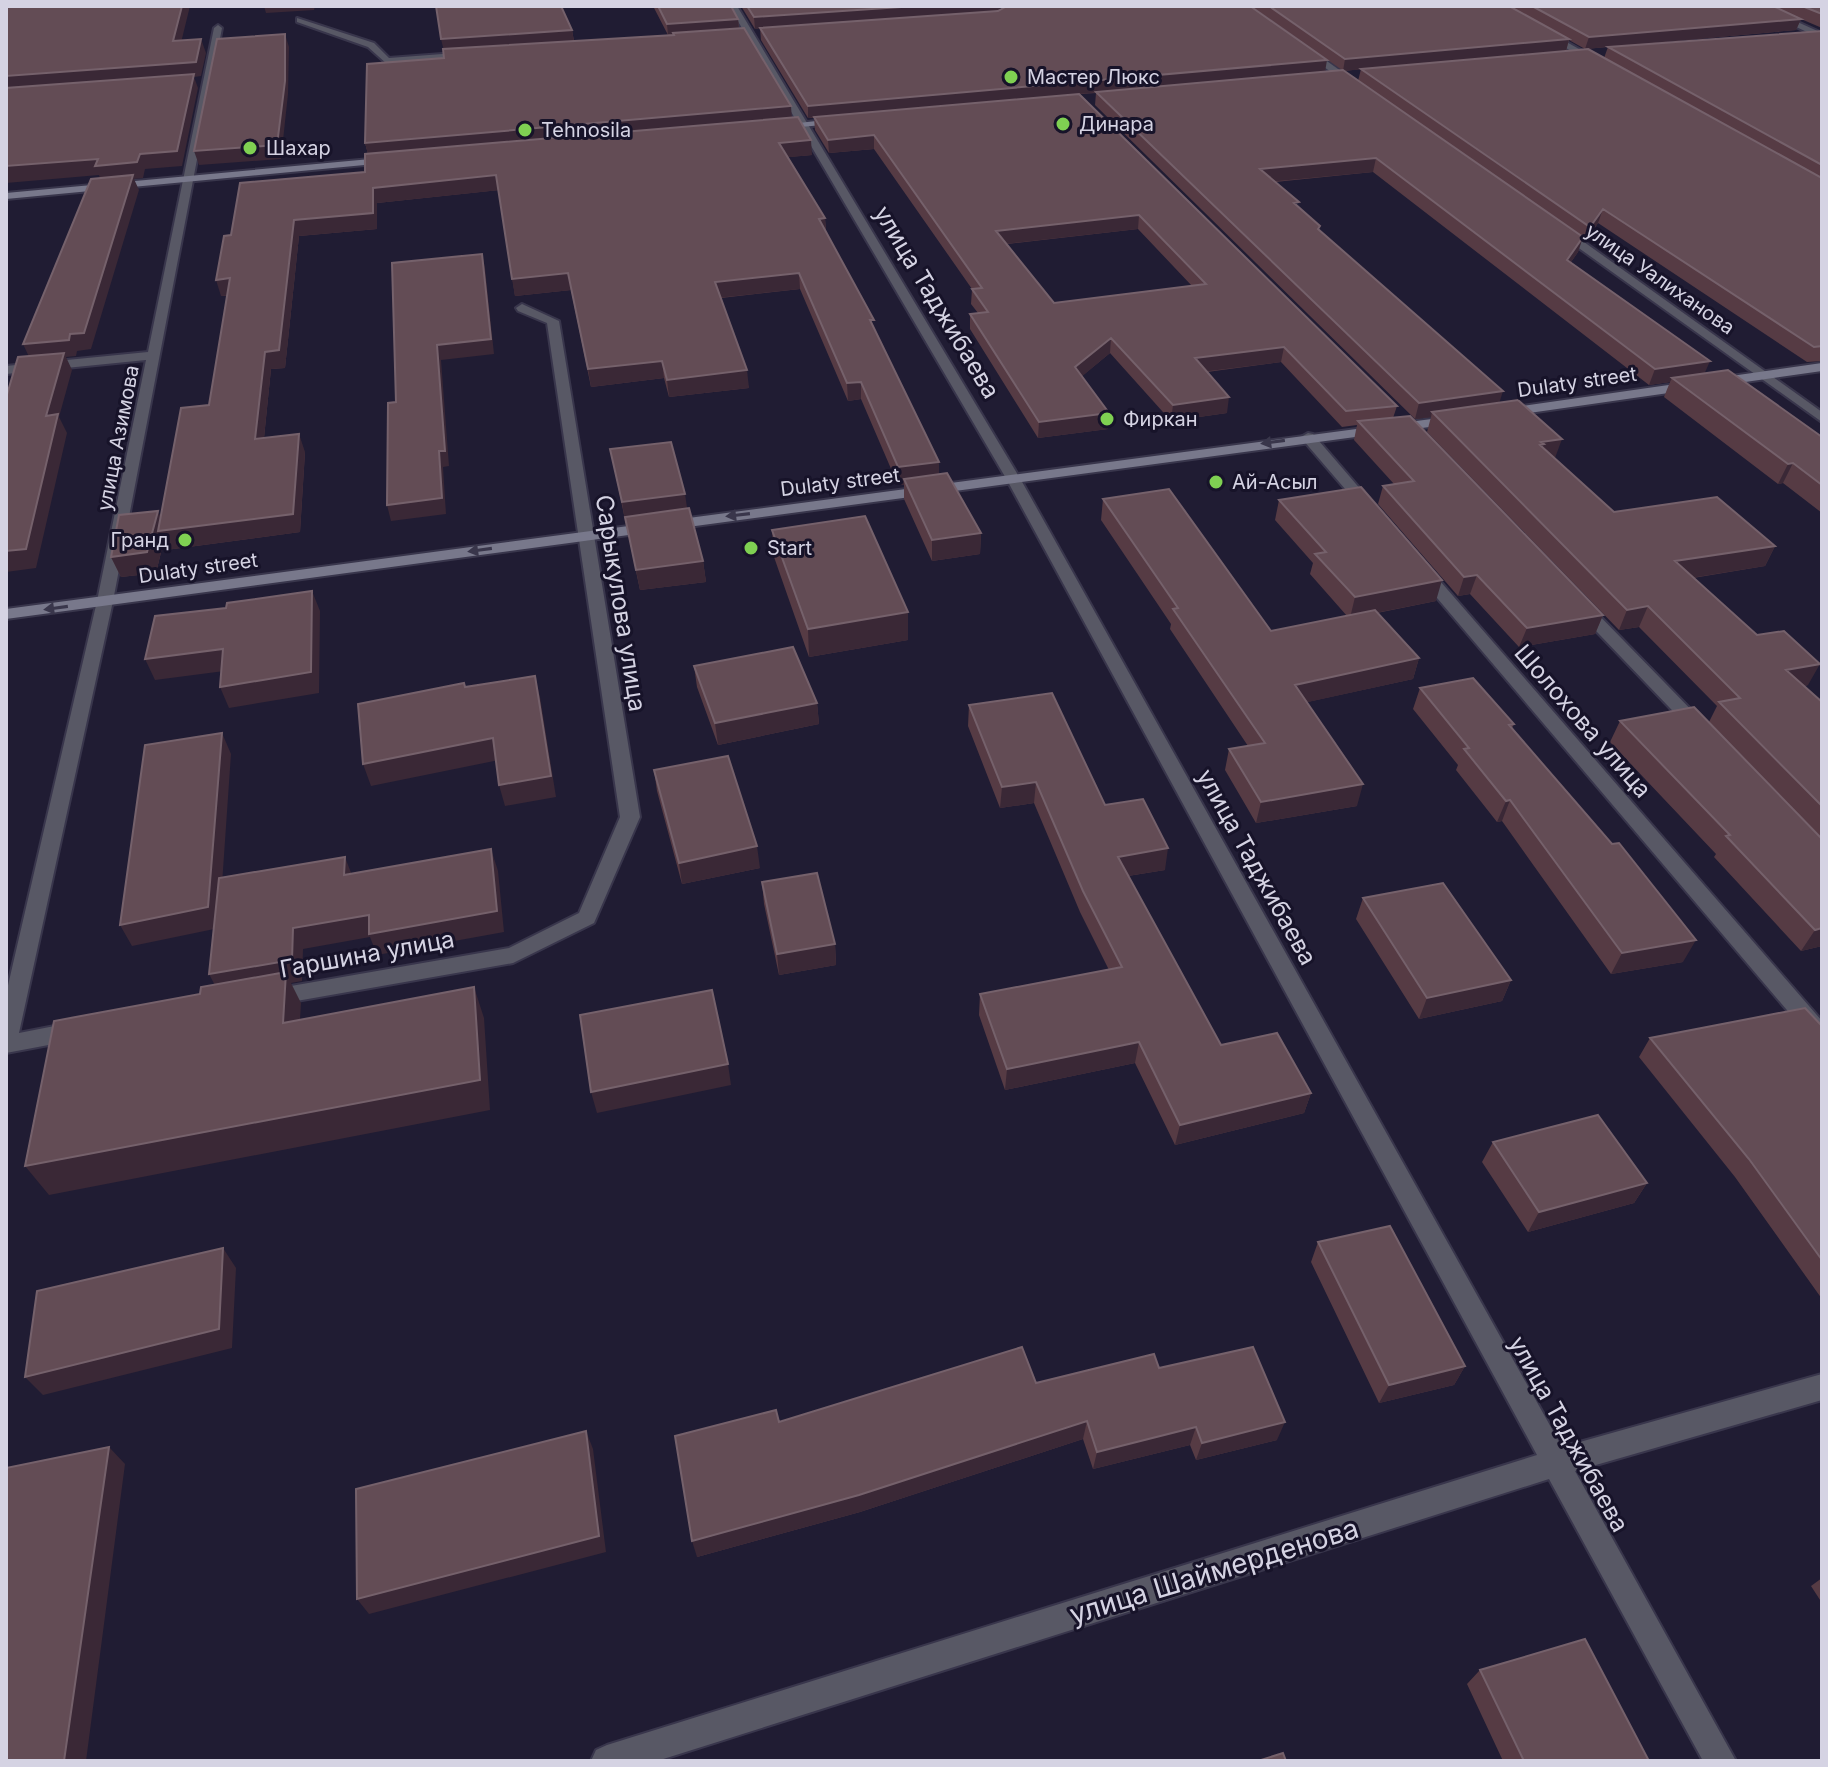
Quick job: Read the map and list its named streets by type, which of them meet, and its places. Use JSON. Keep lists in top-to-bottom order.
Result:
{
  "streets": {
    "main road": ["Dulaty street"],
    "street": [
      "улица Уалиханова",
      "улица Таджибаева",
      "улица Азимова",
      "Сарыкулова улица",
      "Шолохова улица",
      "Гаршина улица",
      "улица Шаймерденова"
    ]
  },
  "crossings": [
    ["улица Уалиханова", "Dulaty street"],
    ["улица Таджибаева", "Dulaty street"],
    ["улица Таджибаева", "улица Шаймерденова"],
    ["Dulaty street", "улица Азимова"],
    ["Dulaty street", "Сарыкулова улица"],
    ["Сарыкулова улица", "Гаршина улица"]
  ],
  "one_way": ["Dulaty street"],
  "places": [
    "Мастер Люкс",
    "Динара",
    "Tehnosila",
    "Шахар",
    "Фиркан",
    "Ай-Асыл",
    "Гранд",
    "Start"
  ]
}
